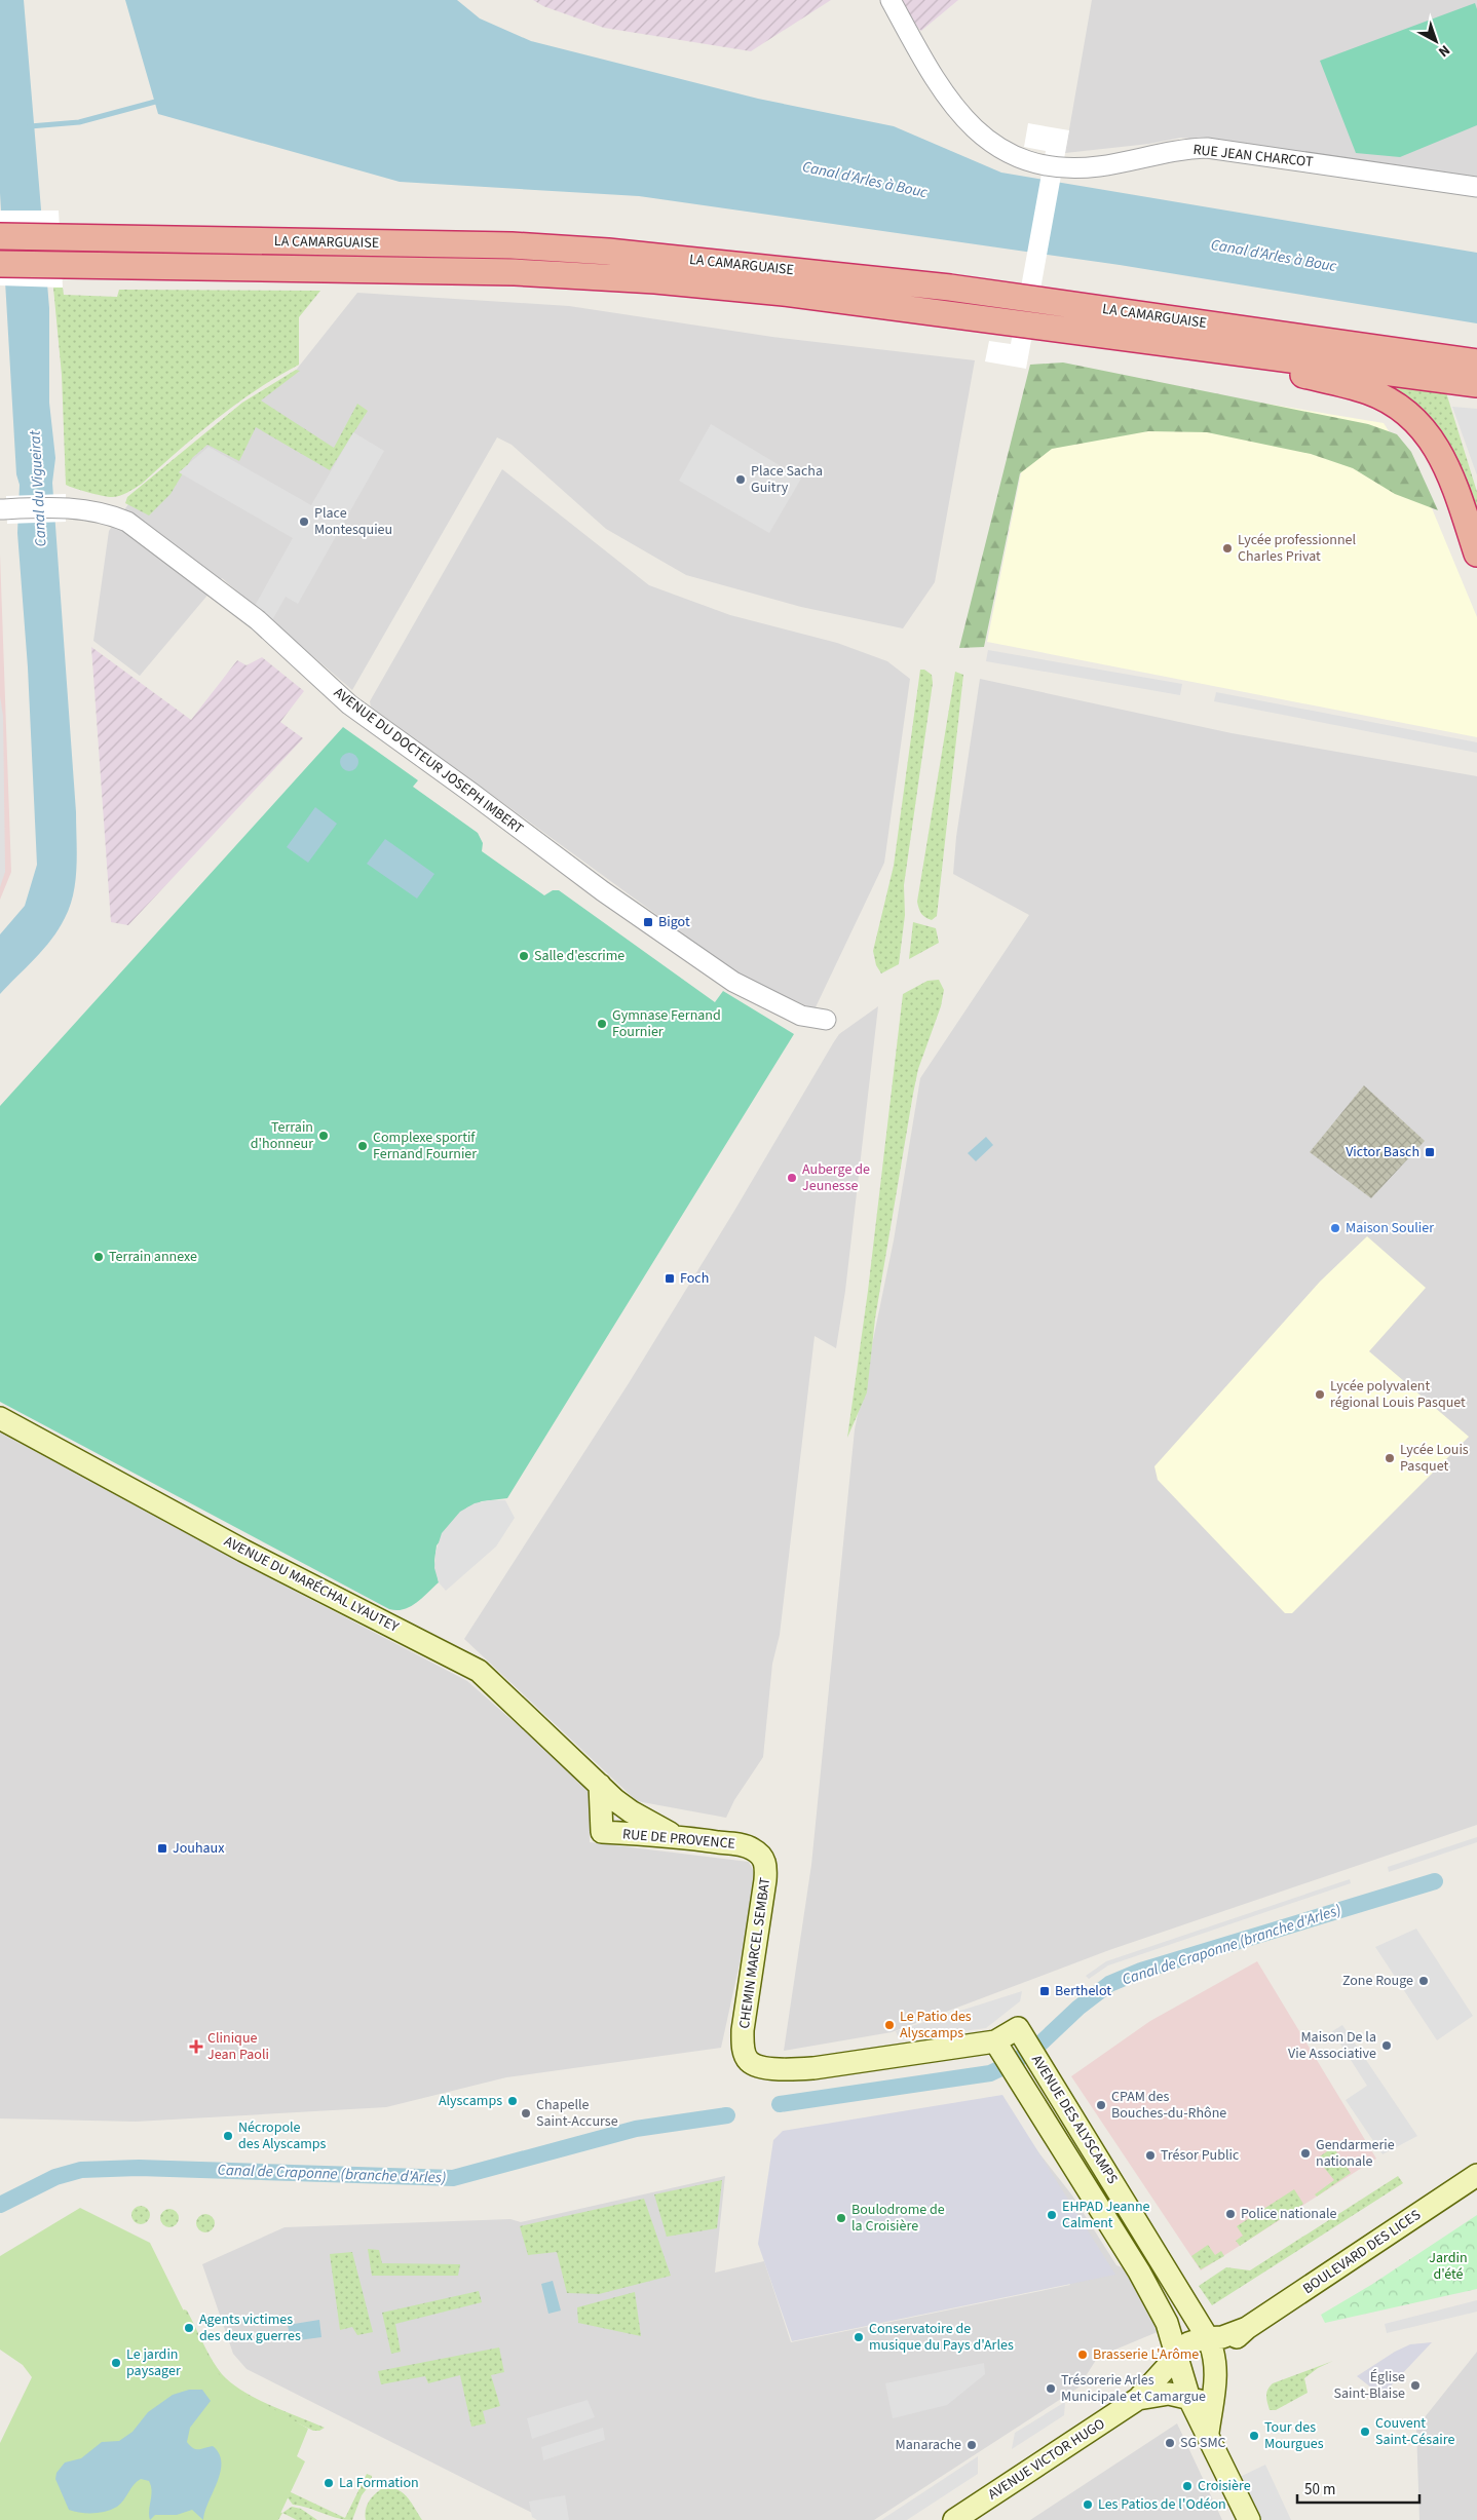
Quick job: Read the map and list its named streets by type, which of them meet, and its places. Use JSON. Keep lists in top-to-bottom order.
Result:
{
  "streets": {
    "highway": ["LA CAMARGUAISE"],
    "main road": [
      "AVENUE DU MARÉCHAL LYAUTEY",
      "RUE DE PROVENCE",
      "CHEMIN MARCEL SEMBAT",
      "AVENUE DES ALYSCAMPS",
      "BOULEVARD DES LICES",
      "AVENUE VICTOR HUGO"
    ],
    "street": ["RUE JEAN CHARCOT", "AVENUE DU DOCTEUR JOSEPH IMBERT"]
  },
  "crossings": [
    ["AVENUE DU MARÉCHAL LYAUTEY", "RUE DE PROVENCE"],
    ["RUE DE PROVENCE", "CHEMIN MARCEL SEMBAT"],
    ["CHEMIN MARCEL SEMBAT", "AVENUE DES ALYSCAMPS"],
    ["AVENUE DES ALYSCAMPS", "BOULEVARD DES LICES"],
    ["AVENUE DES ALYSCAMPS", "AVENUE VICTOR HUGO"],
    ["BOULEVARD DES LICES", "AVENUE VICTOR HUGO"]
  ],
  "water": ["Canal d'Arles à Bouc", "Canal du Vigueirat", "Canal de Craponne (branche d'Arles)"],
  "parks": ["Jardin d'été"],
  "places": {
    "other": [
      "Place Sacha Guitry",
      "Place Montesquieu",
      "Lycée professionnel Charles Privat",
      "Salle d'escrime",
      "Gymnase Fernand Fournier",
      "Terrain d'honneur",
      "Complexe sportif Fernand Fournier",
      "Auberge de Jeunesse",
      "Maison Soulier",
      "Terrain annexe",
      "Lycée polyvalent régional Louis Pasquet",
      "Lycée Louis Pasquet",
      "Zone Rouge",
      "Le Patio des Alyscamps",
      "Maison De la Vie Associative",
      "Alyscamps",
      "CPAM des Bouches-du-Rhône",
      "Chapelle Saint-Accurse",
      "Nécropole des Alyscamps",
      "Gendarmerie nationale",
      "Trésor Public",
      "Police nationale",
      "EHPAD Jeanne Calment",
      "Boulodrome de la Croisière",
      "Agents victimes des deux guerres",
      "Conservatoire de musique du Pays d'Arles",
      "Brasserie L'Arôme",
      "Le jardin paysager",
      "Église Saint-Blaise",
      "Trésorerie Arles Municipale et Camargue",
      "Couvent Saint-Césaire",
      "Tour des Mourgues",
      "SG SMC",
      "Manarache",
      "La Formation",
      "Croisière",
      "Les Patios de l'Odéon"
    ],
    "transit": [
      "Bigot",
      "Victor Basch",
      "Foch",
      "Jouhaux",
      "Berthelot"
    ],
    "health": ["Clinique Jean Paoli"]
  },
  "scale_bar": "50 m",
  "north": "bottom right"
}
